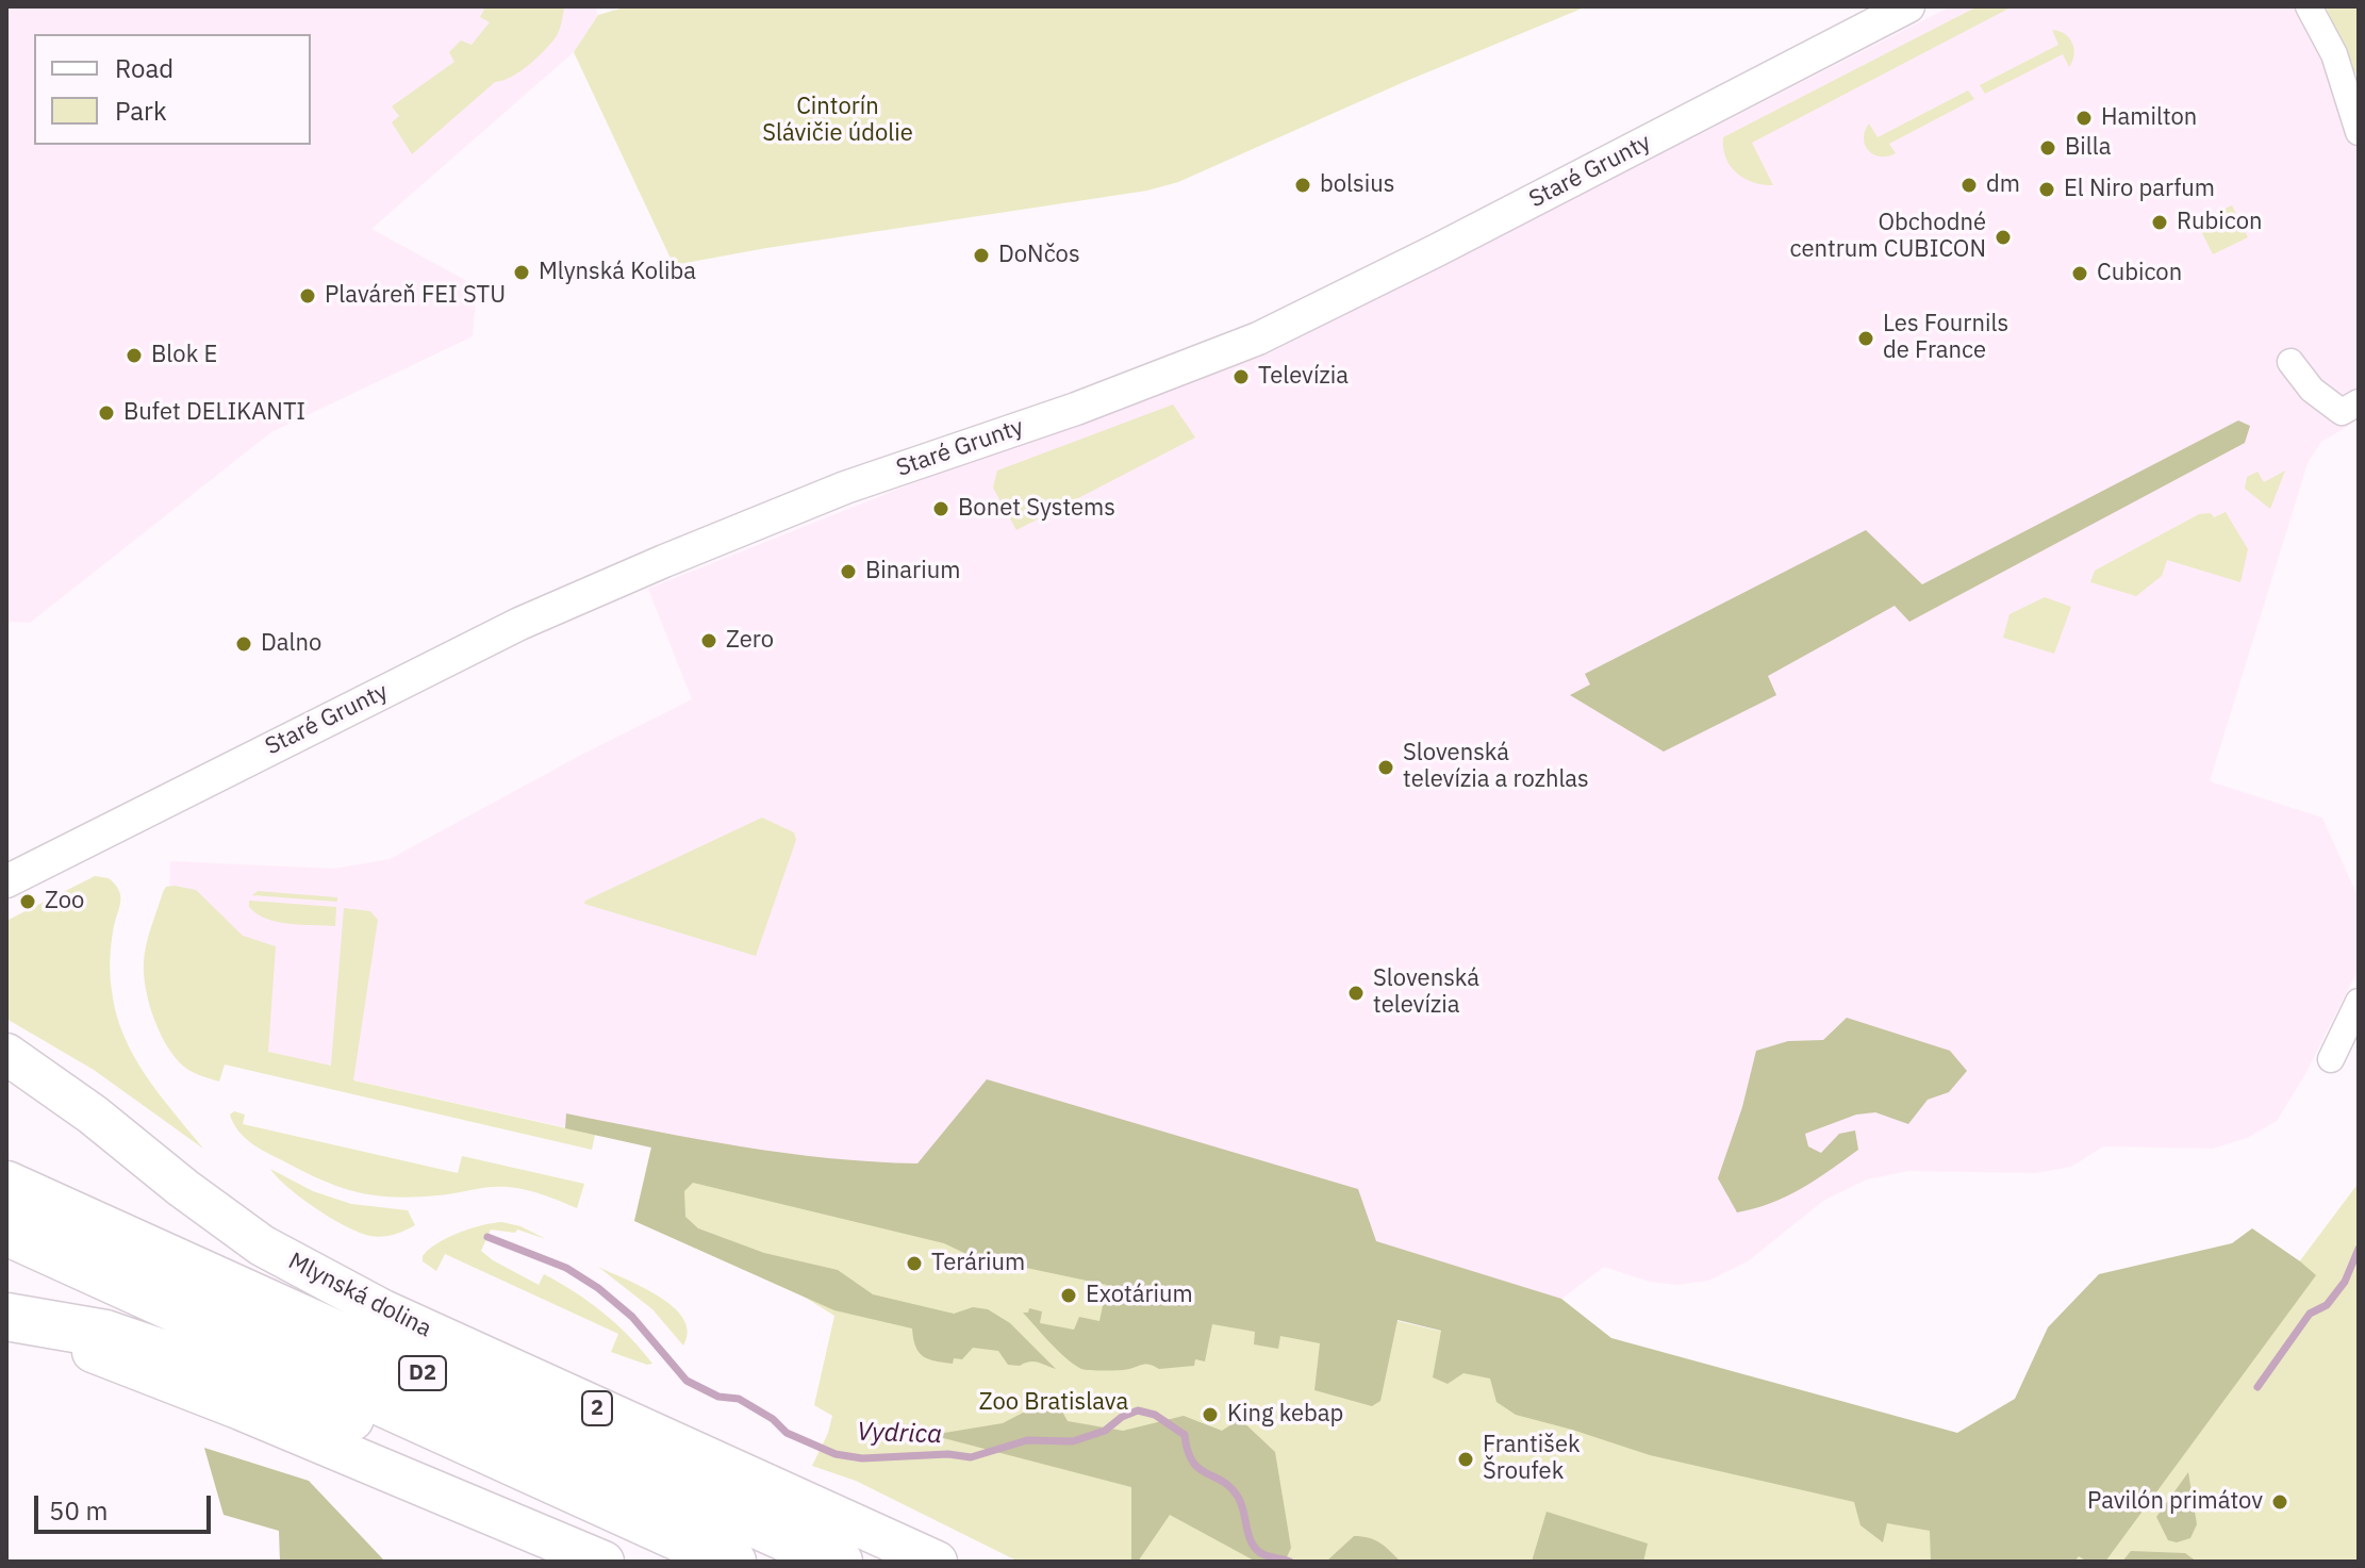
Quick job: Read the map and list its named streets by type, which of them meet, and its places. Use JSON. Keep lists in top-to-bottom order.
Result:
{
  "streets": {
    "highway": ["D2"],
    "main road": ["Mlynská dolina", "2"],
    "street": ["Staré Grunty"]
  },
  "water": ["Vydrica"],
  "parks": ["Cintorín Slávičie údolie", "Zoo Bratislava"],
  "places": [
    "Hamilton",
    "Billa",
    "bolsius",
    "dm",
    "El Niro parfum",
    "Rubicon",
    "Obchodné centrum CUBICON",
    "DoNčos",
    "Mlynská Koliba",
    "Cubicon",
    "Plaváreň FEI STU",
    "Les Fournils de France",
    "Blok E",
    "Televízia",
    "Bufet DELIKANTI",
    "Bonet Systems",
    "Binarium",
    "Zero",
    "Dalno",
    "Slovenská televízia a rozhlas",
    "Zoo",
    "Slovenská televízia",
    "Terárium",
    "Exotárium",
    "King kebap",
    "František Šroufek",
    "Pavilón primátov"
  ],
  "legend": ["Road", "Park"],
  "scale_bar": "50 m"
}
